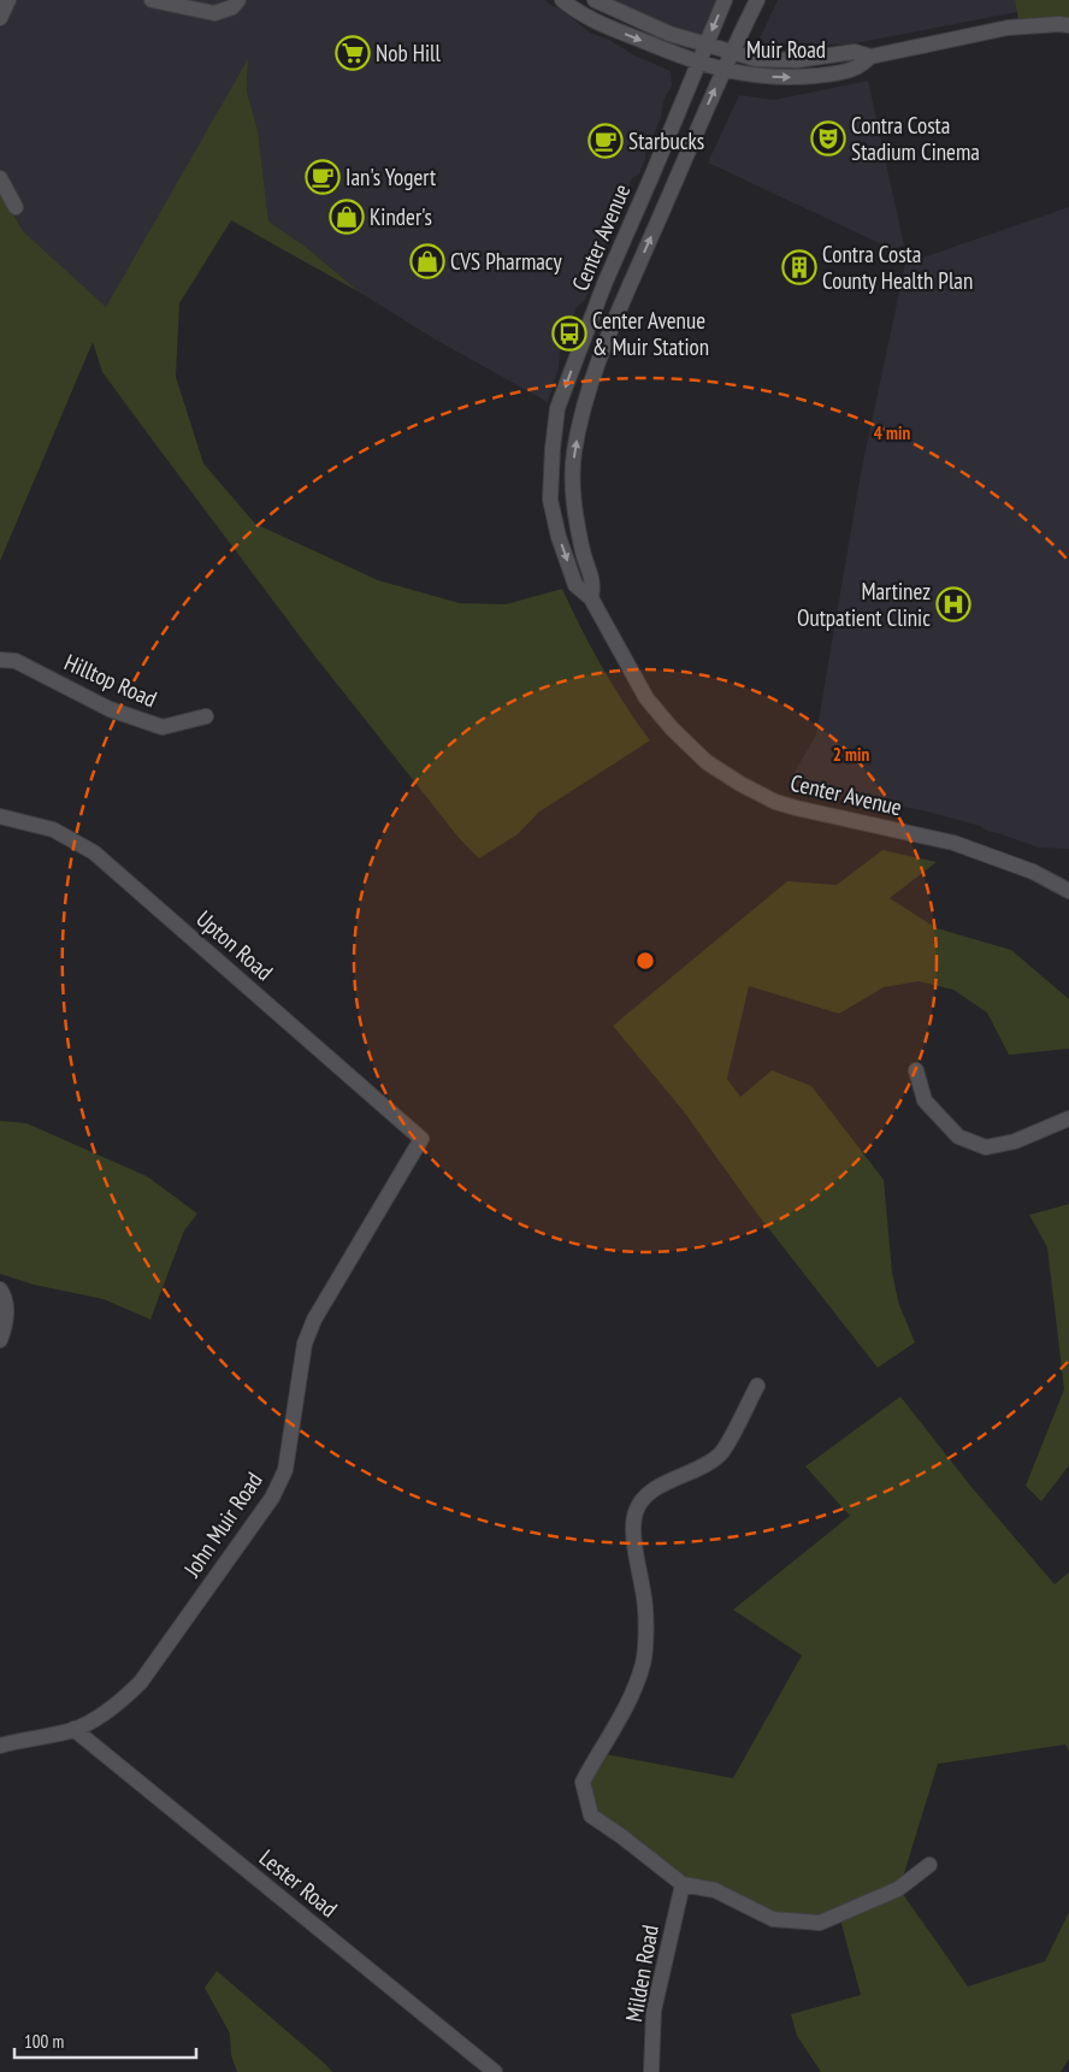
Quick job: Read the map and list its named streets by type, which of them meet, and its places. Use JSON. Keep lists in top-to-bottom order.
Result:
{
  "streets": {
    "street": [
      "Muir Road",
      "Center Avenue",
      "Hilltop Road",
      "Upton Road",
      "John Muir Road",
      "Lester Road",
      "Milden Road"
    ]
  },
  "crossings": [
    ["Muir Road", "Center Avenue"],
    ["Upton Road", "John Muir Road"],
    ["John Muir Road", "Lester Road"]
  ],
  "places": {
    "supermarket": ["Nob Hill"],
    "theatre": ["Contra Costa Stadium Cinema"],
    "cafe": ["Starbucks", "Ian's Yogert"],
    "shop": ["Kinder's", "CVS Pharmacy"],
    "building": ["Contra Costa County Health Plan"],
    "bus stop": ["Center Avenue & Muir Station"],
    "hospital": ["Martinez Outpatient Clinic"]
  },
  "scale_bar": "100 m",
  "rings": ["4 min", "2 min"]
}
